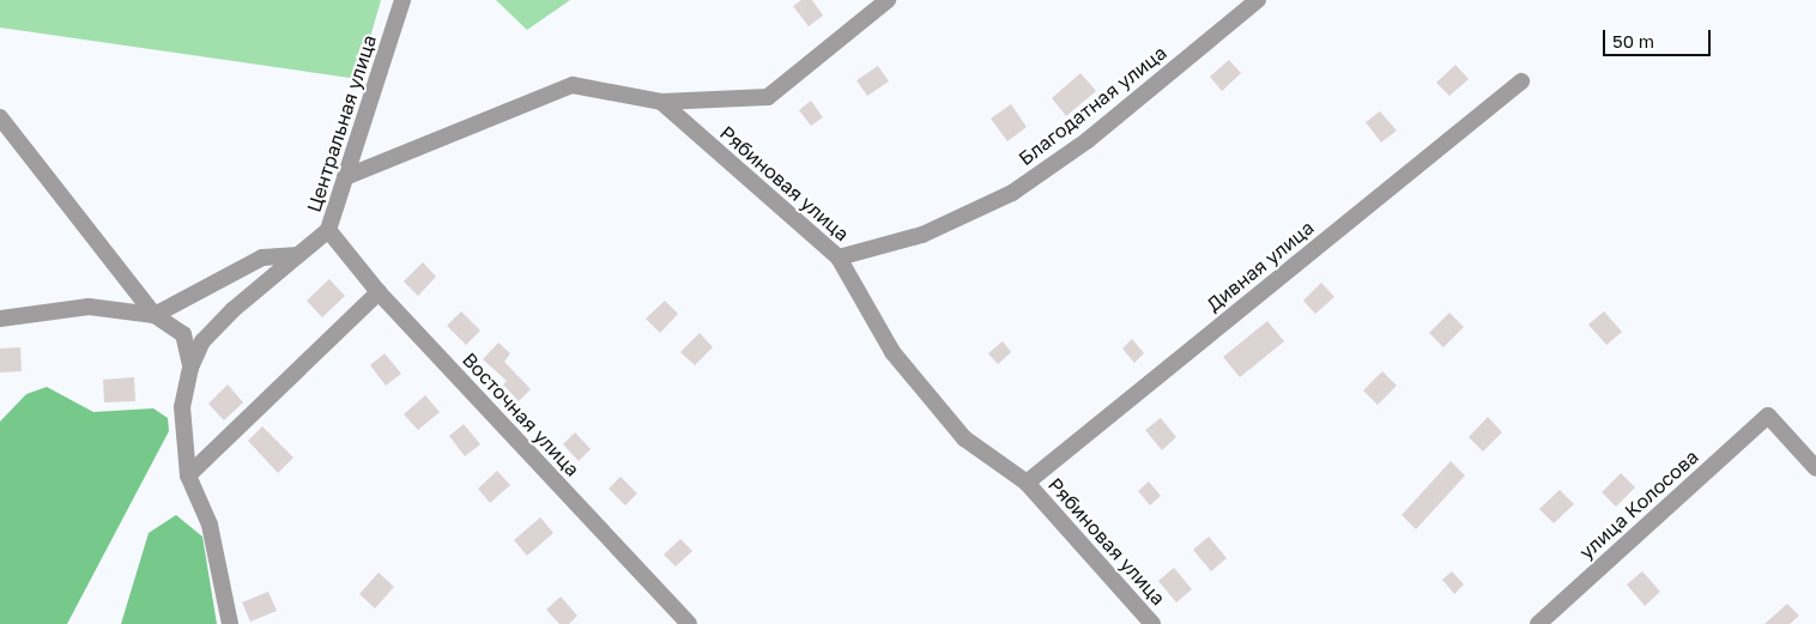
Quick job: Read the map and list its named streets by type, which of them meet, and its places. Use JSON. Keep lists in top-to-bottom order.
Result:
{
  "streets": {
    "street": [
      "Благодатная улица",
      "Центральная улица",
      "Рябиновая улица",
      "Дивная улица",
      "Восточная улица",
      "улица Колосова"
    ]
  },
  "crossings": [
    ["Благодатная улица", "Рябиновая улица"],
    ["Центральная улица", "Восточная улица"],
    ["Рябиновая улица", "Дивная улица"]
  ],
  "scale_bar": "50 m"
}
